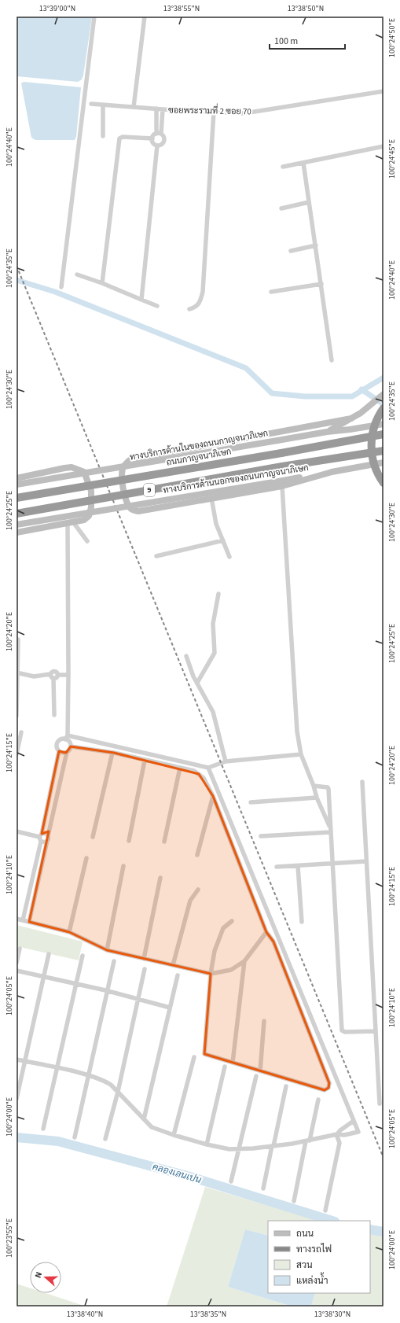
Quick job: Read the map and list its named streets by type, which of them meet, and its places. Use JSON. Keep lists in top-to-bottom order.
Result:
{
  "streets": {
    "highway": ["ถนนกาญจนาภิเษก", "9"],
    "main road": ["ทางบริการด้านในของถนนกาญจนาภิเษก", "ทางบริการด้านนอกของถนนกาญจนาภิเษก"],
    "street": ["ซอยพระรามที่ 2 ซอย 70"]
  },
  "water": ["คลองเลนเปน"],
  "legend": [
    "ถนน",
    "ทางรถไฟ",
    "สวน",
    "แหล่งน้ำ"
  ],
  "scale_bar": "100 m",
  "north": "left",
  "coordinates": [
    "13°39'00\"N",
    "13°38'55\"N",
    "13°38'50\"N",
    "100°24'50\"E",
    "100°24'40\"E",
    "100°24'45\"E",
    "100°24'35\"E",
    "100°24'30\"E",
    "100°24'25\"E",
    "100°24'20\"E",
    "100°24'15\"E",
    "100°24'10\"E",
    "100°24'05\"E",
    "100°24'00\"E",
    "100°23'55\"E",
    "13°38'40\"N",
    "13°38'35\"N",
    "13°38'30\"N"
  ]
}
